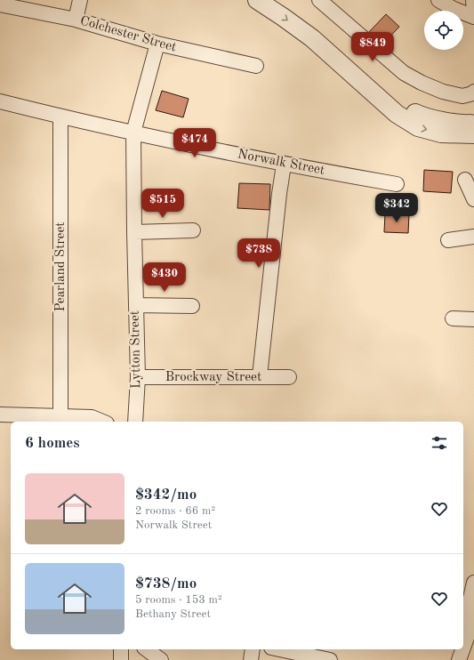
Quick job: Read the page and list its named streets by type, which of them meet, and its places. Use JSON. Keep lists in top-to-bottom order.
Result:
{
  "streets": {
    "street": [
      "Colchester Street",
      "Norwalk Street",
      "Pearland Street",
      "Lytton Street",
      "Brockway Street"
    ]
  },
  "crossings": [
    ["Colchester Street", "Lytton Street"],
    ["Norwalk Street", "Pearland Street"],
    ["Norwalk Street", "Lytton Street"],
    ["Lytton Street", "Brockway Street"]
  ],
  "page": {
    "price": [
      "$849",
      "$474",
      "$515",
      "$342",
      "$738",
      "$430"
    ],
    "heading": "6 homes",
    "list": [
      {
        "name": "$342/mo",
        "note": "2 rooms · 66 m² · Norwalk Street"
      },
      {
        "name": "$738/mo",
        "note": "5 rooms · 153 m² · Bethany Street"
      }
    ]
  }
}
